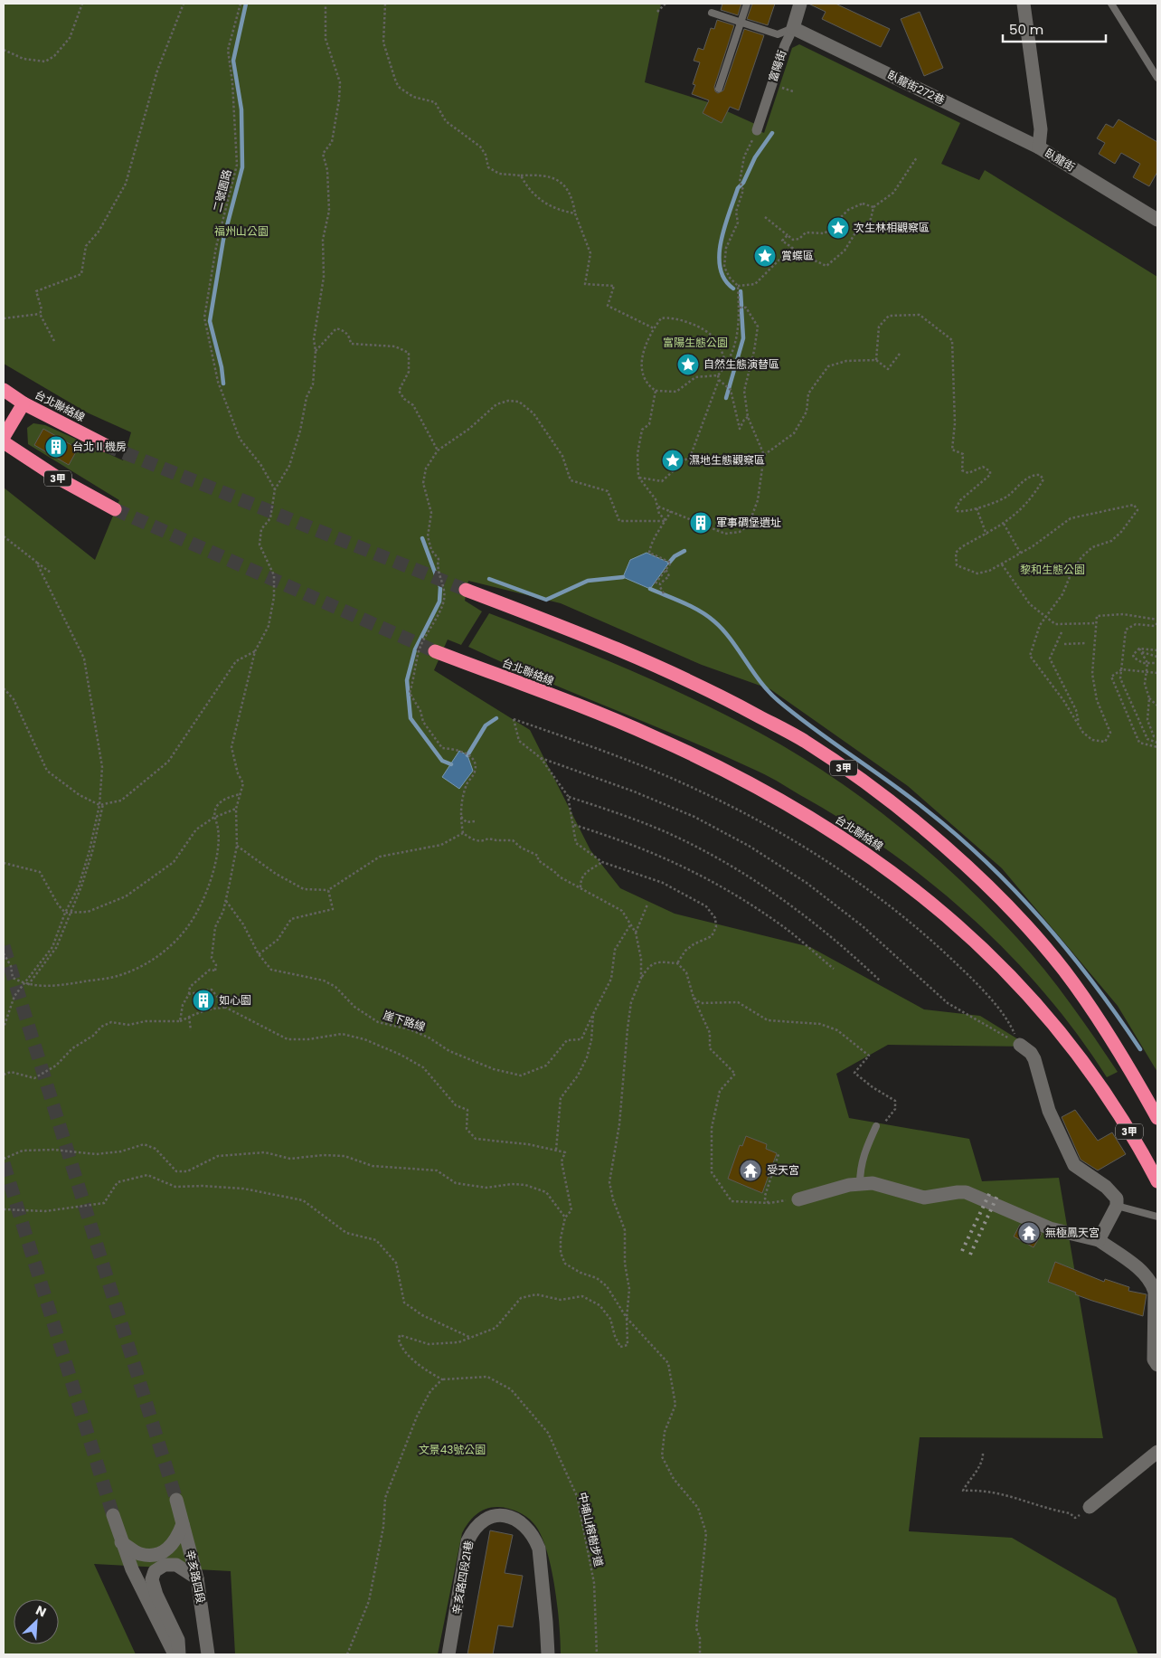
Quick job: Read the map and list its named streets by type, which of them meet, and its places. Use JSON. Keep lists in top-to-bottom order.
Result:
{
  "streets": {
    "highway": ["台北聯絡線", "3甲"],
    "street": [
      "富陽街",
      "臥龍街272巷",
      "臥龍街",
      "辛亥路四段",
      "辛亥路四段21巷"
    ],
    "path": ["二號園路", "崖下路線", "中埔山榕樹步道"]
  },
  "crossings": [
    ["富陽街", "臥龍街272巷"],
    ["臥龍街272巷", "臥龍街"]
  ],
  "parks": [
    "福州山公園",
    "富陽生態公園",
    "黎和生態公園",
    "文景43號公園"
  ],
  "places": {
    "place": [
      "次生林相觀察區",
      "賞蝶區",
      "自然生態演替區",
      "濕地生態觀察區"
    ],
    "building": ["台北Ⅱ機房", "軍事碉堡遺址", "如心園"],
    "temple": ["受天宮", "無極鳳天宮"]
  },
  "scale_bar": "50 m",
  "north": "top right"
}
